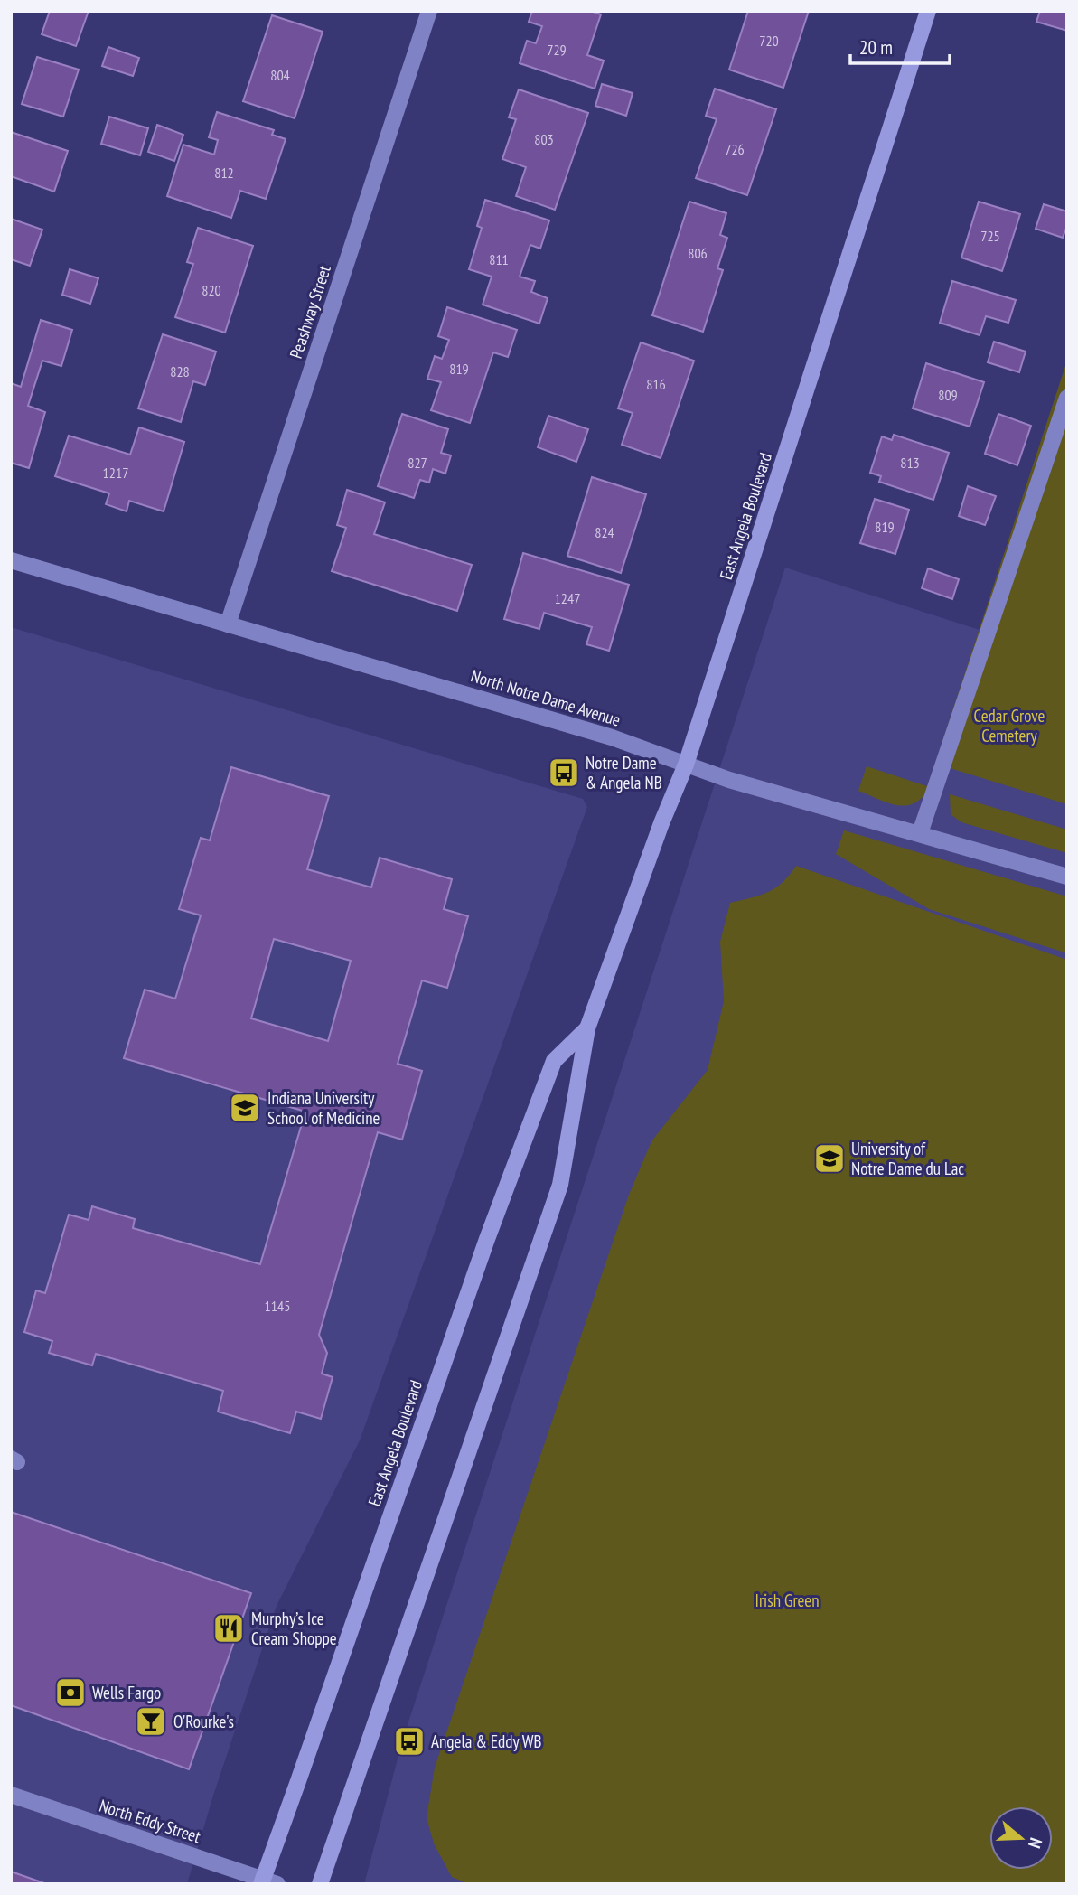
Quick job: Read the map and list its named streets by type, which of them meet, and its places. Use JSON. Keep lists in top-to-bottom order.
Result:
{
  "streets": {
    "main road": ["East Angela Boulevard"],
    "street": ["Peashway Street", "North Notre Dame Avenue", "North Eddy Street"]
  },
  "crossings": [
    ["Peashway Street", "North Notre Dame Avenue"],
    ["East Angela Boulevard", "North Notre Dame Avenue"],
    ["East Angela Boulevard", "North Eddy Street"]
  ],
  "parks": ["Cedar Grove Cemetery", "Irish Green"],
  "places": {
    "bus stop": ["Notre Dame & Angela NB", "Angela & Eddy WB"],
    "school or university": ["Indiana University School of Medicine", "University of Notre Dame du Lac"],
    "restaurant": ["Murphy’s Ice Cream Shoppe"],
    "bank": ["Wells Fargo"],
    "bar": ["O'Rourke's"]
  },
  "house_numbers": [
    "720",
    "729",
    "804",
    "803",
    "726",
    "812",
    "725",
    "806",
    "811",
    "820",
    "819",
    "828",
    "816",
    "809",
    "827",
    "813",
    "1217",
    "819",
    "824",
    "1247",
    "1145"
  ],
  "scale_bar": "20 m",
  "north": "right"
}
